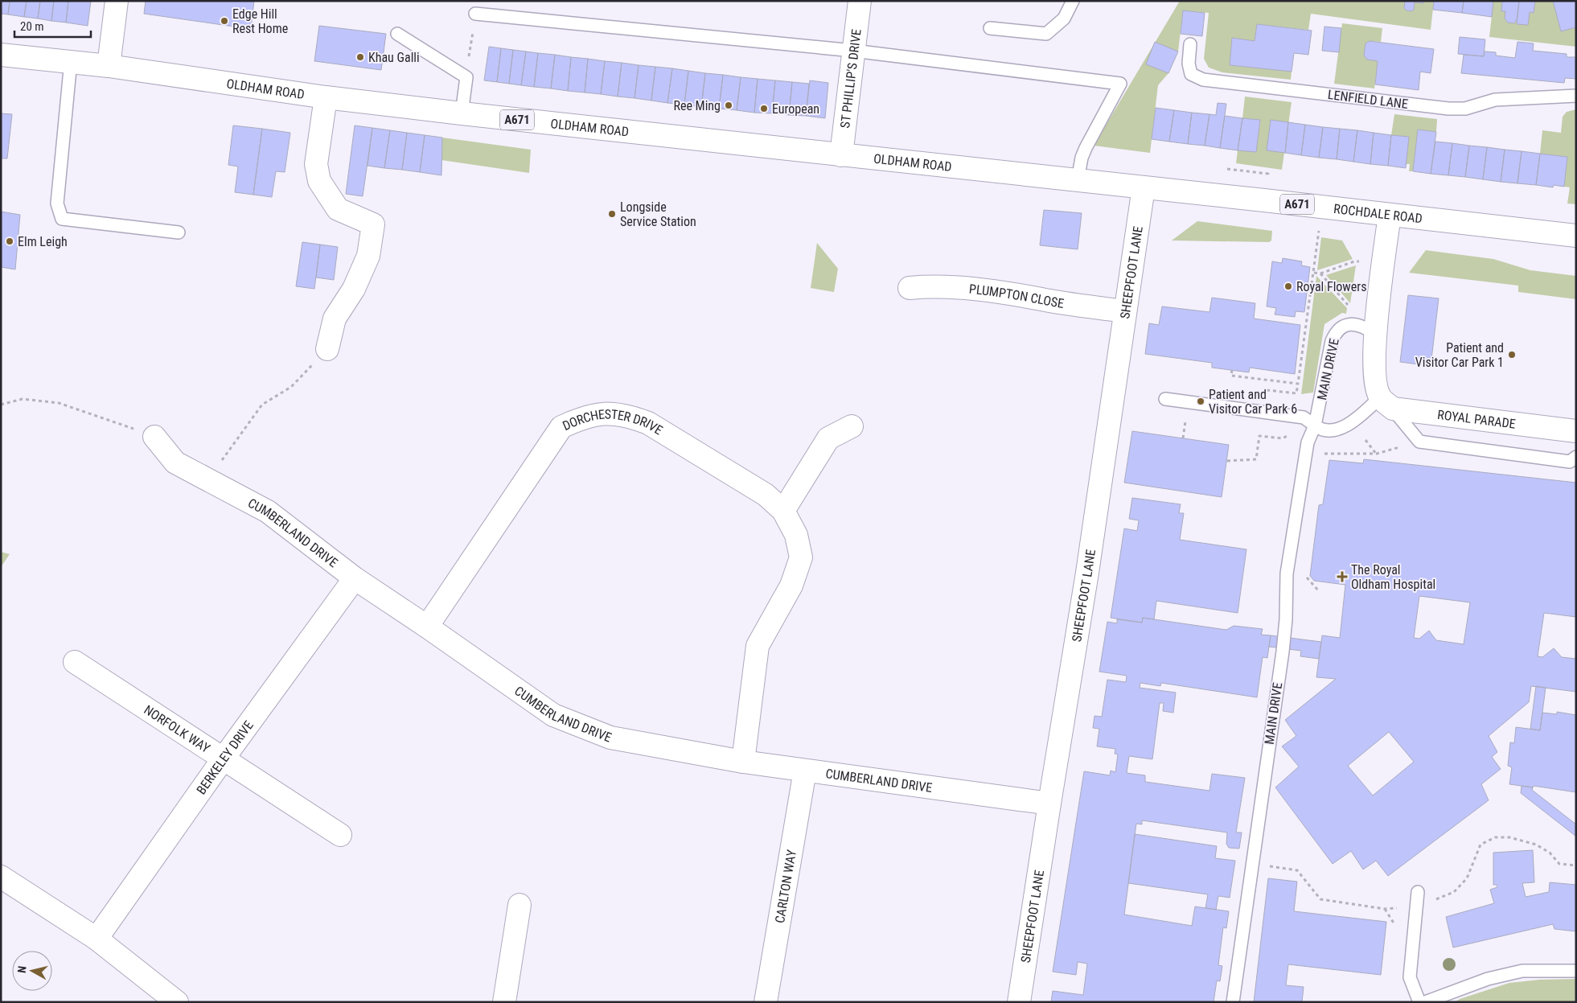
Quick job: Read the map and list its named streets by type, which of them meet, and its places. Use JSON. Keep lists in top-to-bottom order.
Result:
{
  "streets": {
    "street": [
      "ST PHILLIP'S DRIVE",
      "OLDHAM ROAD",
      "A671",
      "ROCHDALE ROAD",
      "SHEEPFOOT LANE",
      "PLUMPTON CLOSE",
      "ROYAL PARADE",
      "DORCHESTER DRIVE",
      "CUMBERLAND DRIVE",
      "NORFOLK WAY",
      "BERKELEY DRIVE",
      "CARLTON WAY"
    ],
    "lane": ["LENFIELD LANE", "MAIN DRIVE"]
  },
  "crossings": [
    ["ST PHILLIP'S DRIVE", "OLDHAM ROAD"],
    ["OLDHAM ROAD", "ROCHDALE ROAD"],
    ["ROCHDALE ROAD", "SHEEPFOOT LANE"],
    ["SHEEPFOOT LANE", "PLUMPTON CLOSE"],
    ["SHEEPFOOT LANE", "CUMBERLAND DRIVE"],
    ["DORCHESTER DRIVE", "CUMBERLAND DRIVE"],
    ["CUMBERLAND DRIVE", "BERKELEY DRIVE"],
    ["CUMBERLAND DRIVE", "CARLTON WAY"],
    ["NORFOLK WAY", "BERKELEY DRIVE"]
  ],
  "places": {
    "other": [
      "Edge Hill Rest Home",
      "Khau Galli",
      "Ree Ming",
      "European",
      "Longside Service Station",
      "Elm Leigh",
      "Royal Flowers",
      "Patient and Visitor Car Park 1",
      "Patient and Visitor Car Park 6"
    ],
    "health": ["The Royal Oldham Hospital"]
  },
  "scale_bar": "20 m",
  "north": "left"
}
